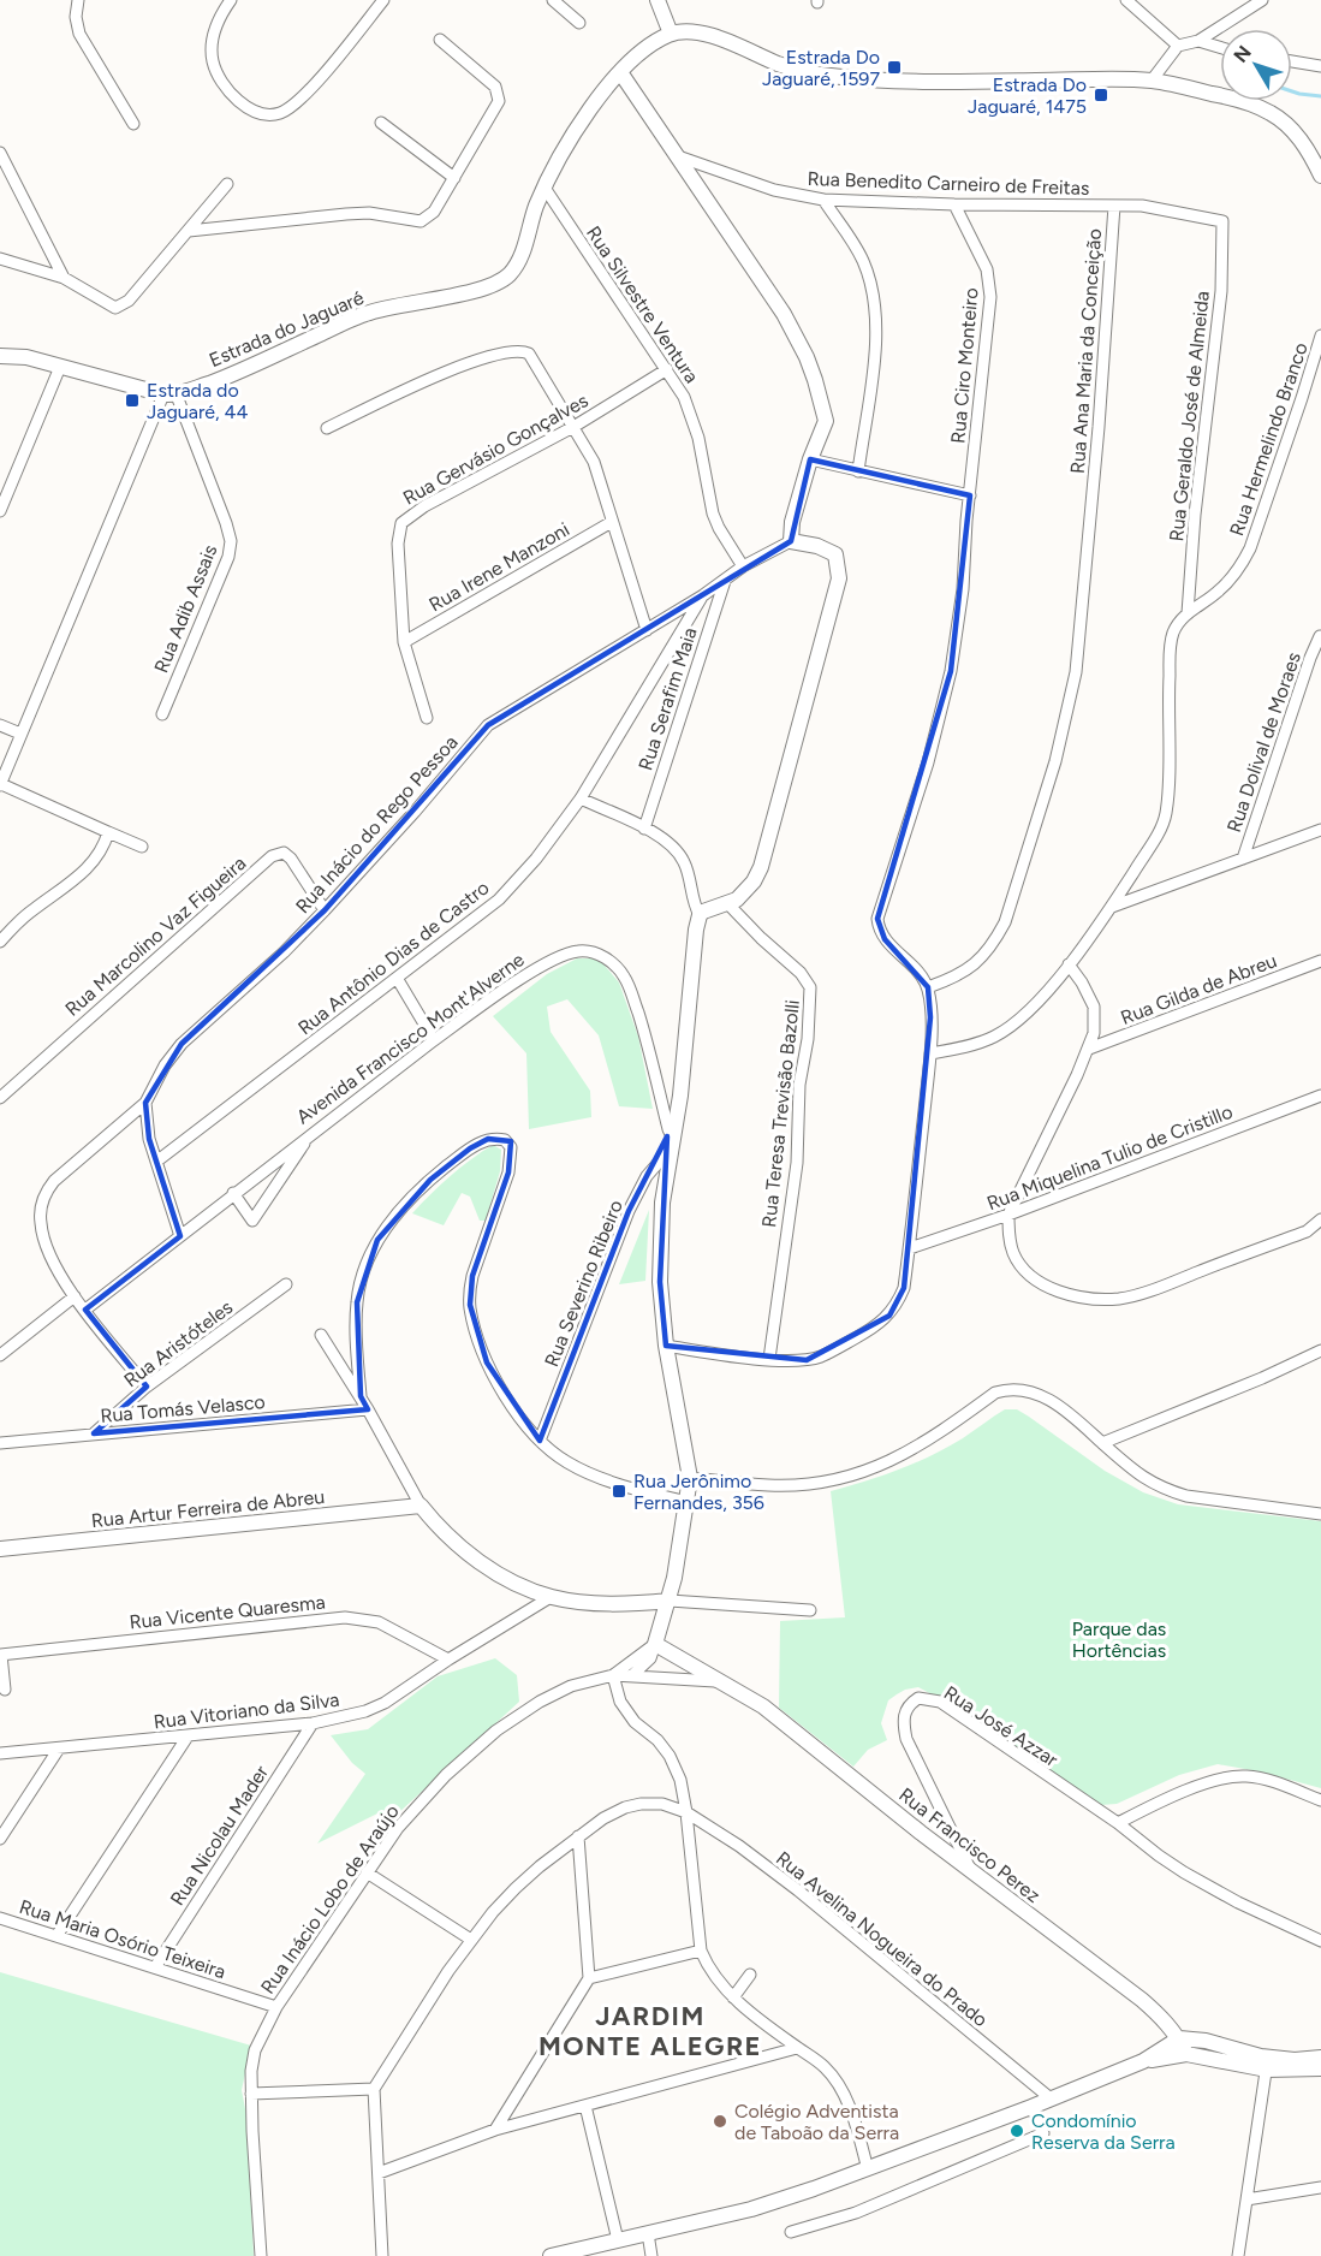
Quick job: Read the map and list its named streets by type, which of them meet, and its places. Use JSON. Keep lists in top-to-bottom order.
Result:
{
  "streets": {
    "street": [
      "Rua Benedito Carneiro de Freitas",
      "Rua Silvestre Ventura",
      "Estrada do Jaguaré",
      "Rua Ana Maria da Conceição",
      "Rua Ciro Monteiro",
      "Rua Geraldo José de Almeida",
      "Rua Hermelindo Branco",
      "Rua Gervásio Gonçalves",
      "Rua Irene Manzoni",
      "Rua Adib Assais",
      "Rua Serafim Maia",
      "Rua Dolival de Moraes",
      "Rua Inácio do Rego Pessoa",
      "Rua Marcolino Vaz Figueira",
      "Rua Antônio Dias de Castro",
      "Rua Gilda de Abreu",
      "Avenida Francisco Mont'Alverne",
      "Rua Teresa Trevisão Bazolli",
      "Rua Miquelina Tulio de Cristillo",
      "Rua Severino Ribeiro",
      "Rua Aristóteles",
      "Rua Tomás Velasco",
      "Rua Artur Ferreira de Abreu",
      "Rua Vicente Quaresma",
      "Rua Vitoriano da Silva",
      "Rua José Azzar",
      "Rua Nicolau Mader",
      "Rua Francisco Perez",
      "Rua Inácio Lobo de Araújo",
      "Rua Maria Osório Teixeira",
      "Rua Avelina Nogueira do Prado"
    ]
  },
  "crossings": [
    ["Rua Benedito Carneiro de Freitas", "Rua Ana Maria da Conceição"],
    ["Rua Benedito Carneiro de Freitas", "Rua Ciro Monteiro"],
    ["Rua Benedito Carneiro de Freitas", "Rua Geraldo José de Almeida"],
    ["Rua Silvestre Ventura", "Estrada do Jaguaré"],
    ["Rua Silvestre Ventura", "Rua Gervásio Gonçalves"],
    ["Rua Silvestre Ventura", "Rua Inácio do Rego Pessoa"],
    ["Estrada do Jaguaré", "Rua Adib Assais"],
    ["Rua Ana Maria da Conceição", "Rua Ciro Monteiro"],
    ["Rua Geraldo José de Almeida", "Rua Hermelindo Branco"],
    ["Rua Gervásio Gonçalves", "Rua Irene Manzoni"],
    ["Rua Serafim Maia", "Rua Inácio do Rego Pessoa"],
    ["Rua Inácio do Rego Pessoa", "Rua Marcolino Vaz Figueira"],
    ["Rua Inácio do Rego Pessoa", "Rua Antônio Dias de Castro"],
    ["Avenida Francisco Mont'Alverne", "Rua Severino Ribeiro"],
    ["Avenida Francisco Mont'Alverne", "Rua Francisco Perez"],
    ["Avenida Francisco Mont'Alverne", "Rua Inácio Lobo de Araújo"],
    ["Rua Aristóteles", "Rua Tomás Velasco"],
    ["Rua Vicente Quaresma", "Rua Vitoriano da Silva"],
    ["Rua Vitoriano da Silva", "Rua Nicolau Mader"],
    ["Rua José Azzar", "Rua Francisco Perez"],
    ["Rua Nicolau Mader", "Rua Maria Osório Teixeira"],
    ["Rua Francisco Perez", "Rua Inácio Lobo de Araújo"],
    ["Rua Inácio Lobo de Araújo", "Rua Maria Osório Teixeira"]
  ],
  "districts": ["JARDIM MONTE ALEGRE"],
  "parks": ["Parque das Hortências"],
  "places": {
    "transit": [
      "Estrada Do Jaguaré, 1597",
      "Estrada Do Jaguaré, 1475",
      "Estrada do Jaguaré, 44",
      "Rua Jerônimo Fernandes, 356"
    ],
    "other": ["Colégio Adventista de Taboão da Serra", "Condomínio Reserva da Serra"]
  },
  "north": "top left"
}
